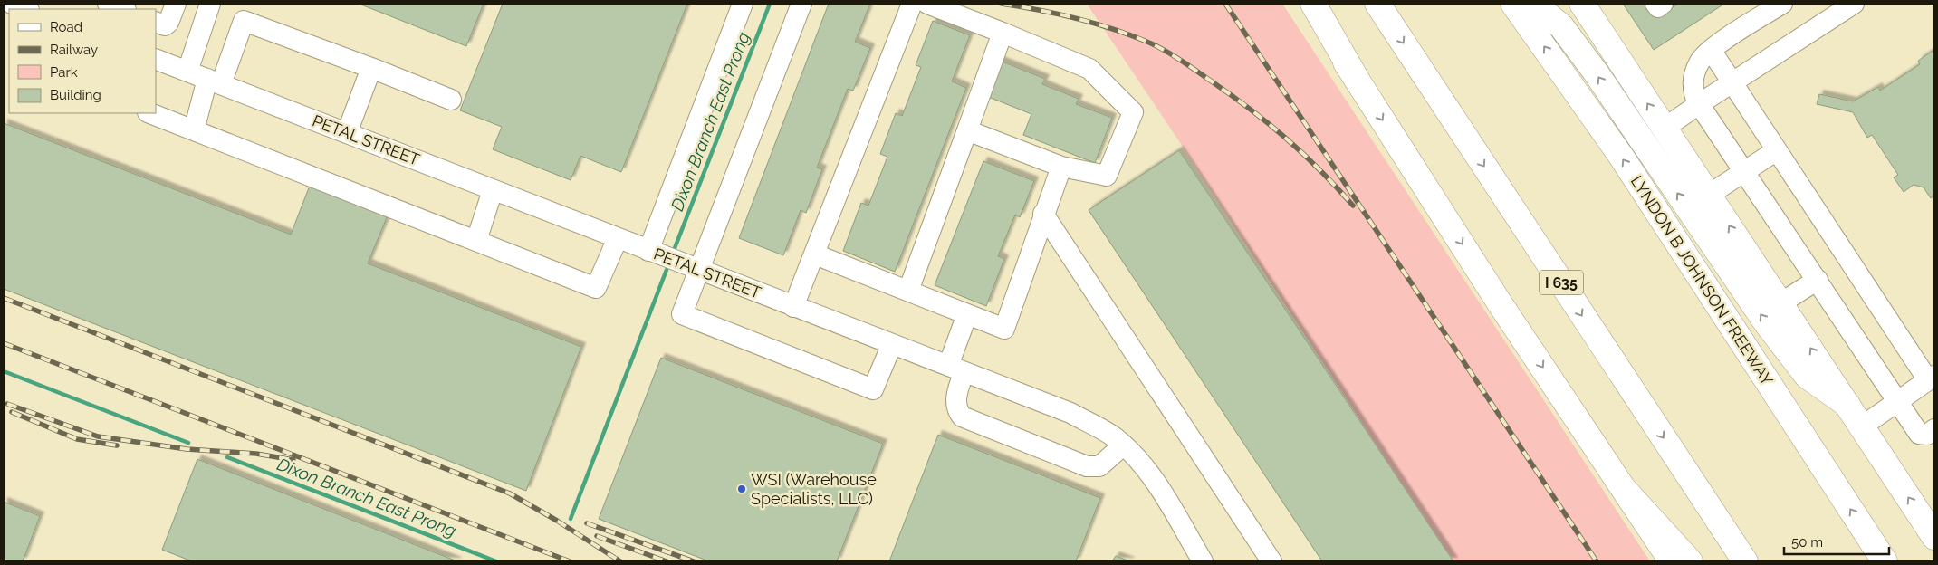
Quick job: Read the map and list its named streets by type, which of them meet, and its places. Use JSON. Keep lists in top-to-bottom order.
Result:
{
  "streets": {
    "main road": ["LYNDON B JOHNSON FREEWAY", "I 635"],
    "street": ["PETAL STREET"]
  },
  "water": ["Dixon Branch East Prong"],
  "places": ["WSI (Warehouse Specialists, LLC)"],
  "legend": [
    "Road",
    "Railway",
    "Park",
    "Building"
  ],
  "scale_bar": "50 m"
}
